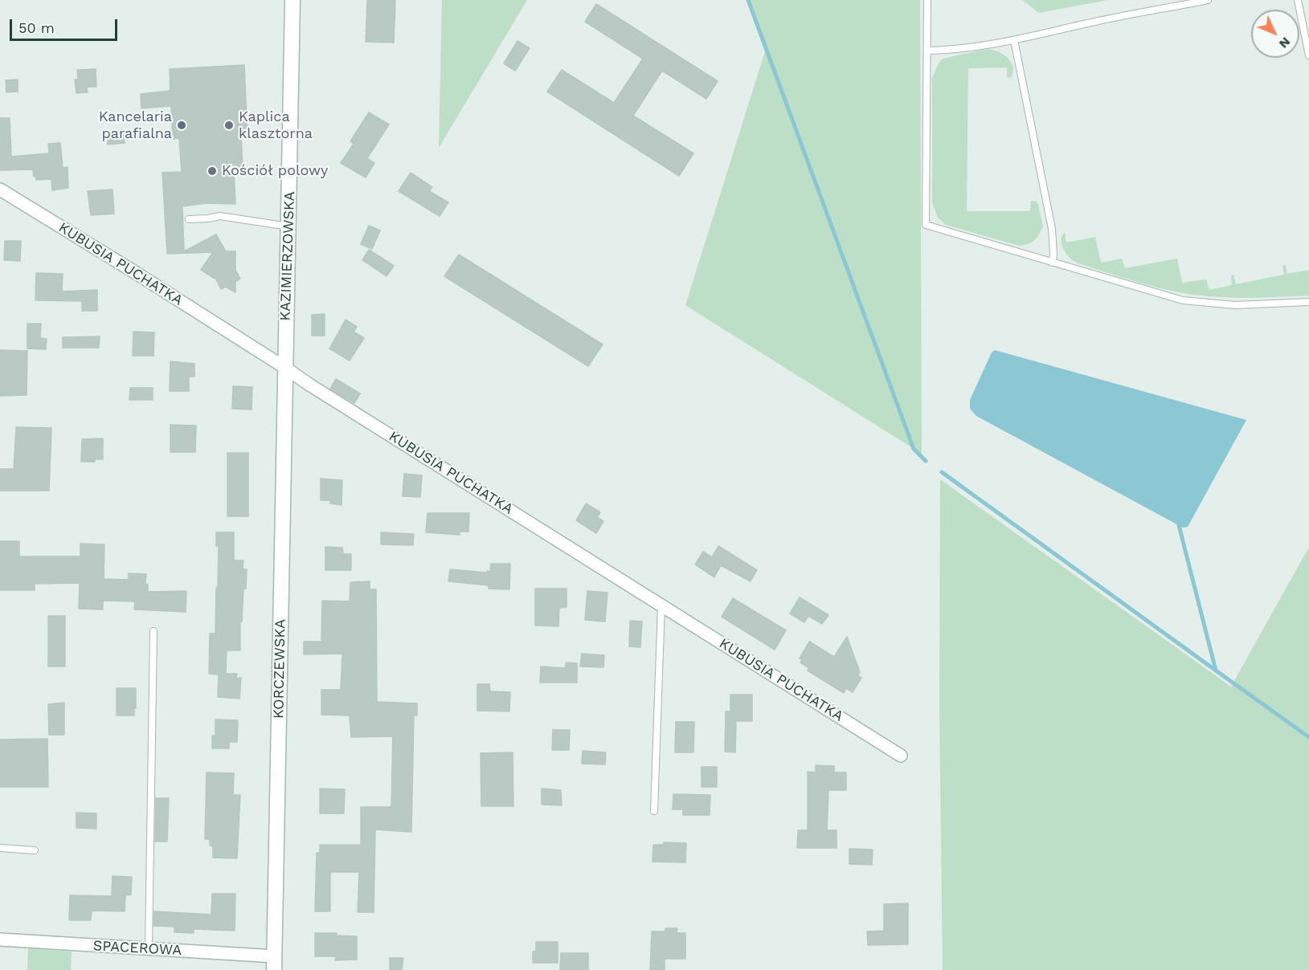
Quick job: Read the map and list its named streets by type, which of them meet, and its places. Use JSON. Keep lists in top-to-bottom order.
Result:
{
  "streets": {
    "street": [
      "KAZIMIERZOWSKA",
      "KUBUSIA PUCHATKA",
      "KORCZEWSKA",
      "SPACEROWA"
    ]
  },
  "crossings": [
    ["KAZIMIERZOWSKA", "KUBUSIA PUCHATKA"],
    ["KAZIMIERZOWSKA", "KORCZEWSKA"],
    ["KUBUSIA PUCHATKA", "KORCZEWSKA"],
    ["KORCZEWSKA", "SPACEROWA"]
  ],
  "places": ["Kancelaria parafialna", "Kaplica klasztorna", "Kościół polowy"],
  "scale_bar": "50 m",
  "north": "bottom right"
}
